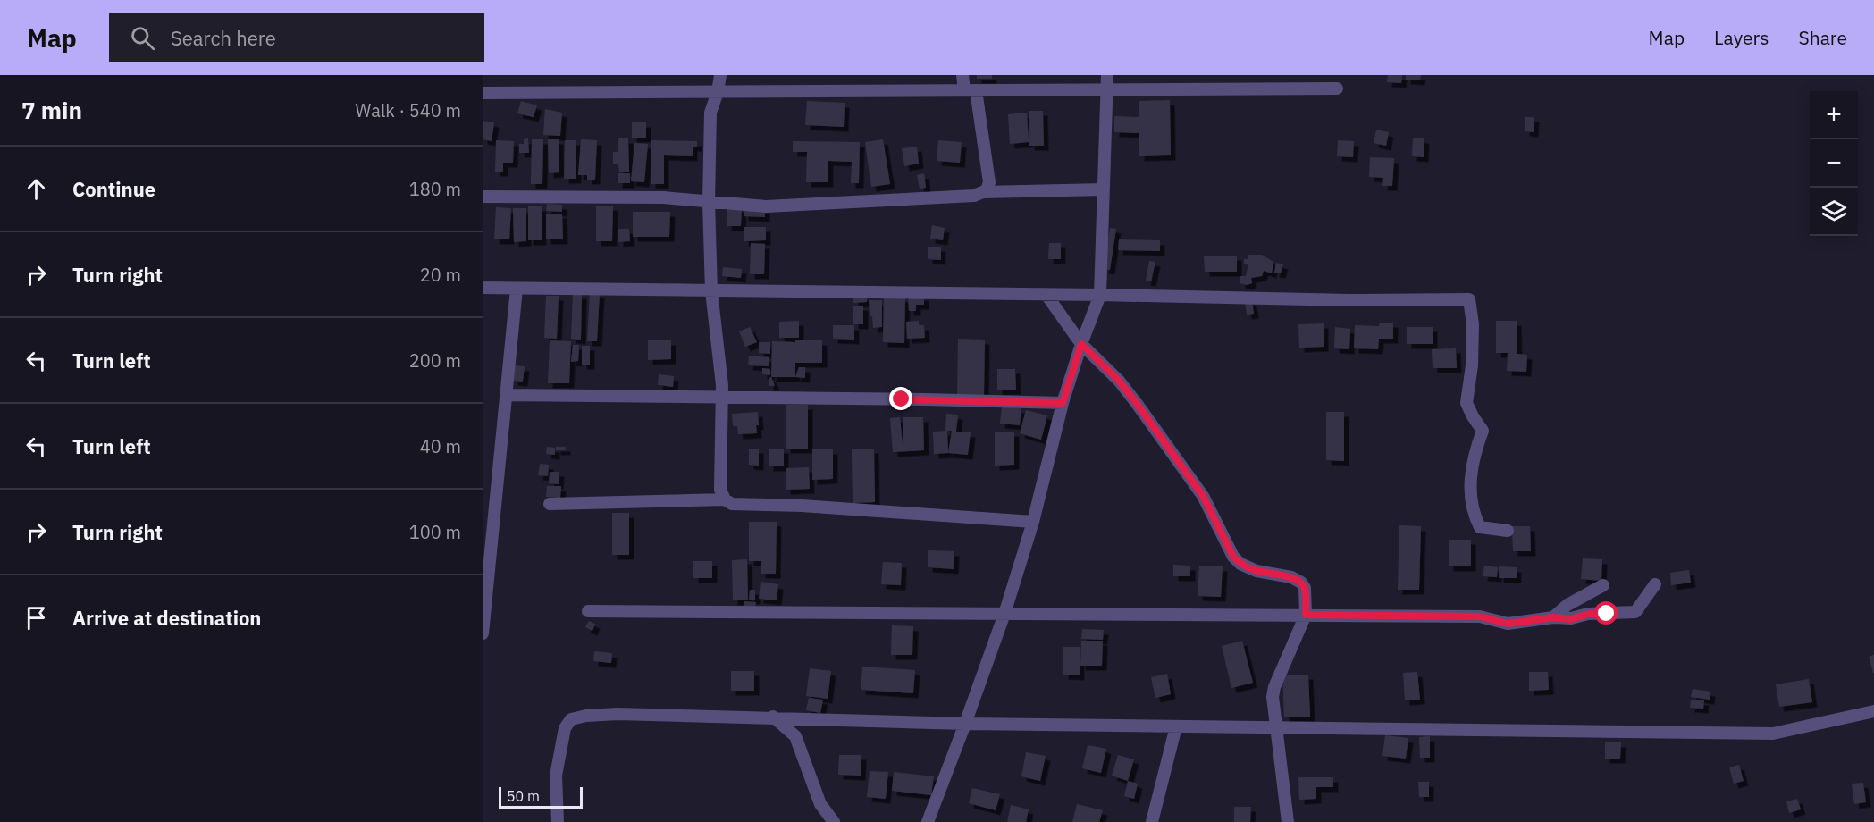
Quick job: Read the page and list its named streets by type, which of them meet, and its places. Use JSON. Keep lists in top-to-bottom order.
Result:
{
  "scale_bar": "50 m",
  "page": {
    "header": "Map",
    "search": "Search here",
    "nav": ["Map", "Layers", "Share"],
    "heading": ["7 min", "Walk · 540 m"],
    "map_buttons": ["+", "−"],
    "list": [
      ["Continue", "180 m"],
      ["Turn right", "20 m"],
      ["Turn left", "200 m"],
      ["Turn left", "40 m"],
      ["Turn right", "100 m"],
      "Arrive at destination"
    ],
    "scale": "50 m"
  }
}
